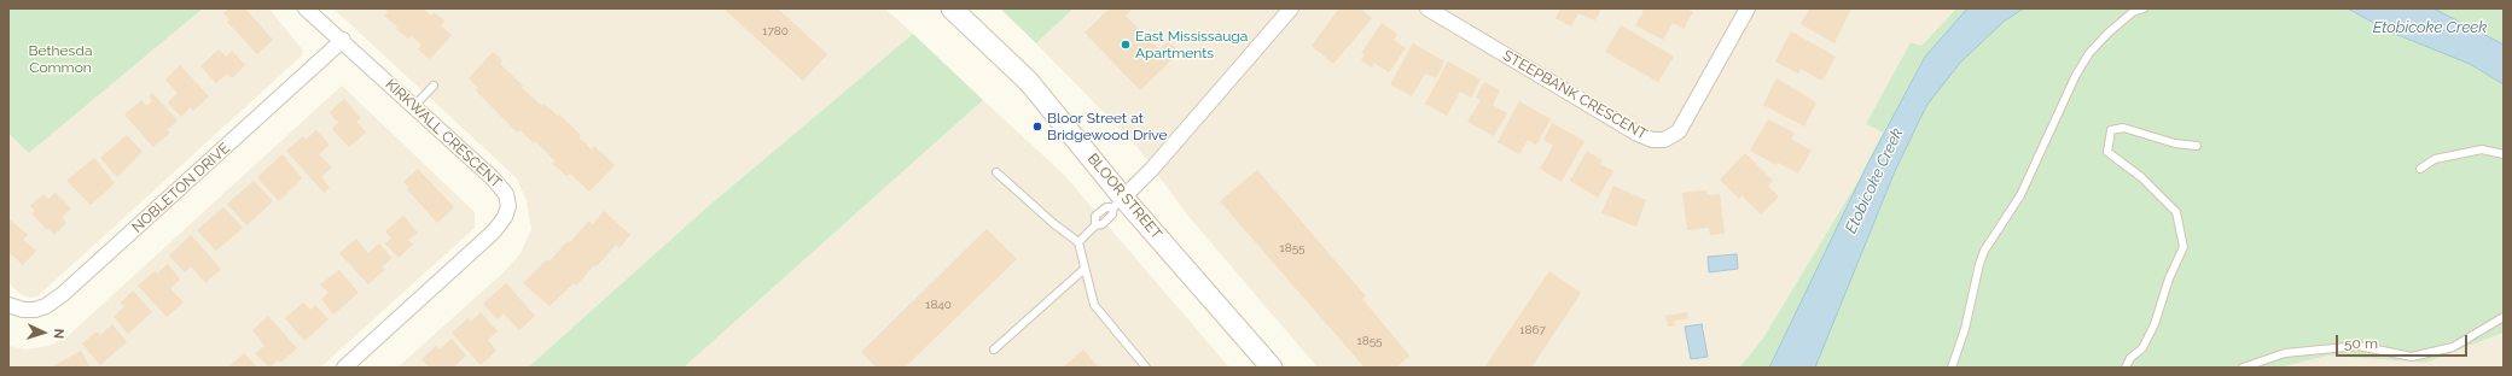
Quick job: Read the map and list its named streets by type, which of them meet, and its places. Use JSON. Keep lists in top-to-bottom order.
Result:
{
  "streets": {
    "main road": ["BLOOR STREET"],
    "street": ["STEEPBANK CRESCENT", "KIRKWALL CRESCENT", "NOBLETON DRIVE"]
  },
  "crossings": [
    ["KIRKWALL CRESCENT", "NOBLETON DRIVE"]
  ],
  "water": ["Etobicoke Creek"],
  "parks": ["Bethesda Common"],
  "places": ["East Mississauga Apartments", "Bloor Street at Bridgewood Drive"],
  "house_numbers": [
    "1780",
    "1855",
    "1840",
    "1867",
    "1855"
  ],
  "scale_bar": "50 m",
  "north": "right"
}
